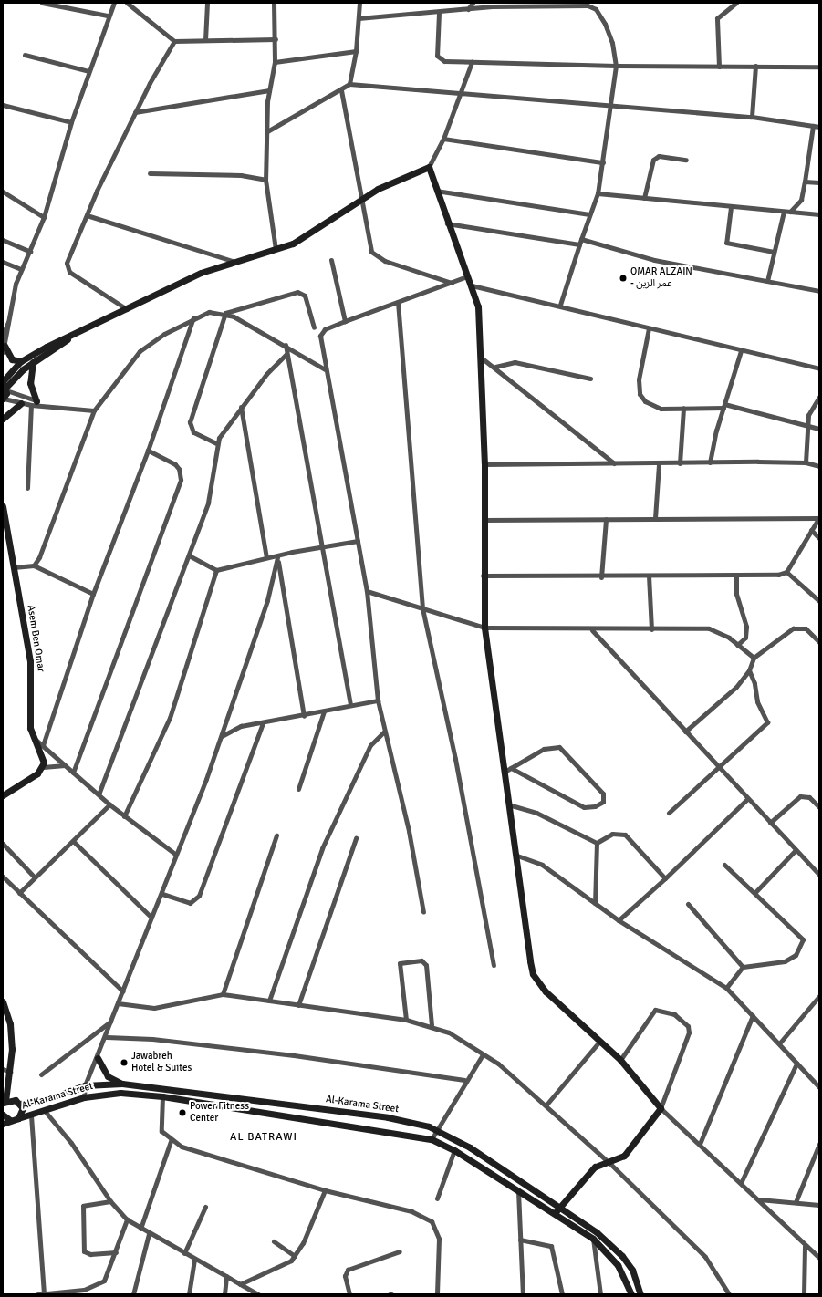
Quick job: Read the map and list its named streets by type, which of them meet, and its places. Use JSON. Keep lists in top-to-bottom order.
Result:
{
  "streets": {
    "street": ["Asem Ben Omar", "Al-Karama Street"]
  },
  "districts": ["AL BATRAWI"],
  "places": ["OMAR ALZAIN - عمر الزين", "Jawabreh Hotel & Suites", "Power Fitness Center"]
}
